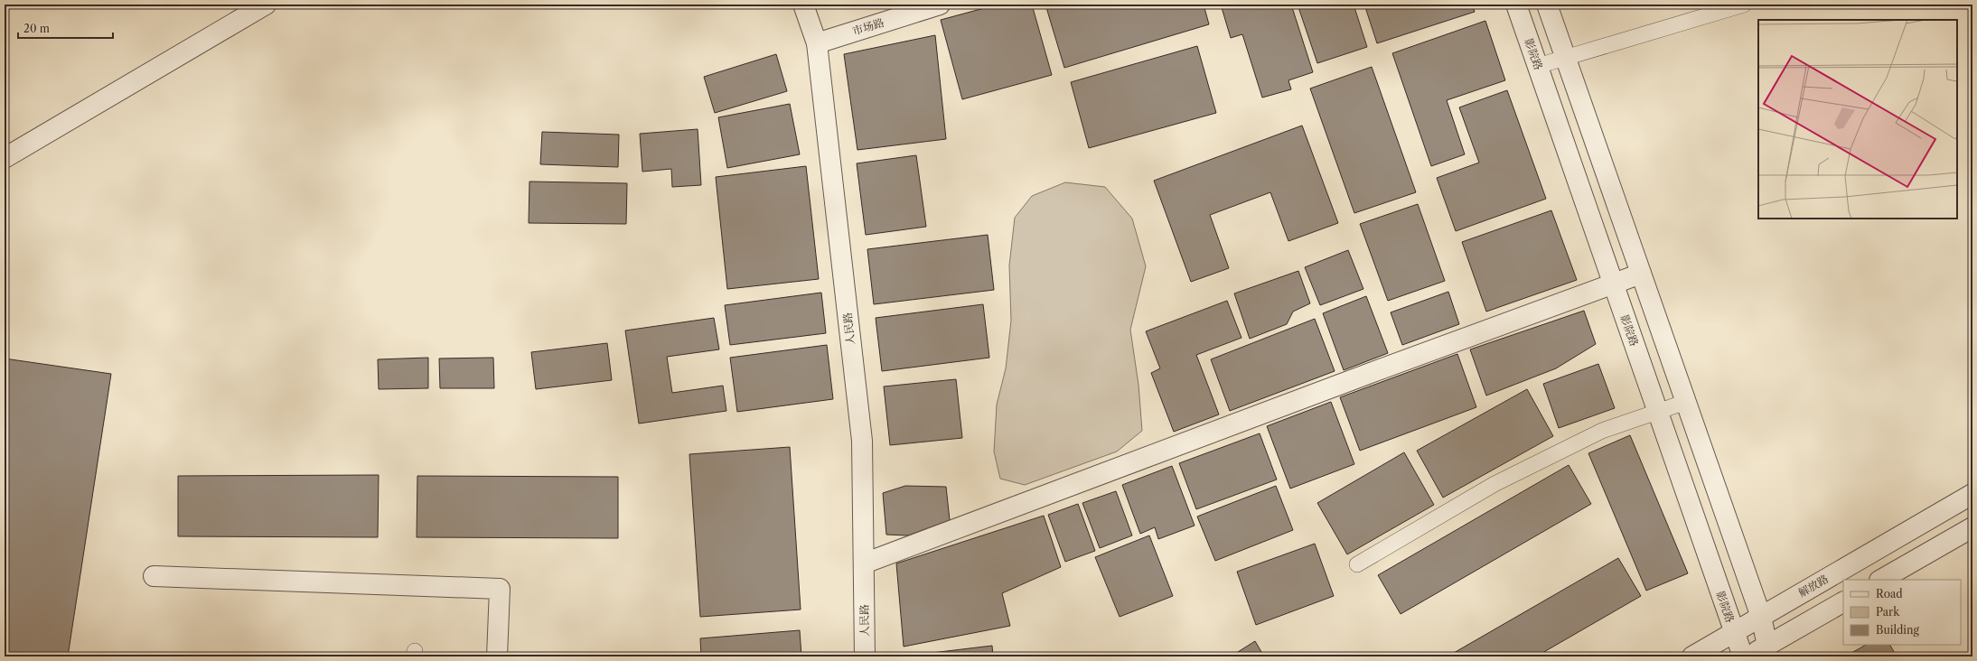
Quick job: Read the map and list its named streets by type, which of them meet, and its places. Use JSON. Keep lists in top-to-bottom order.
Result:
{
  "streets": {
    "street": [
      "市场路",
      "影院路",
      "人民路",
      "解放路"
    ]
  },
  "crossings": [
    ["市场路", "人民路"],
    ["影院路", "解放路"]
  ],
  "legend": ["Road", "Park", "Building"],
  "scale_bar": "20 m"
}
